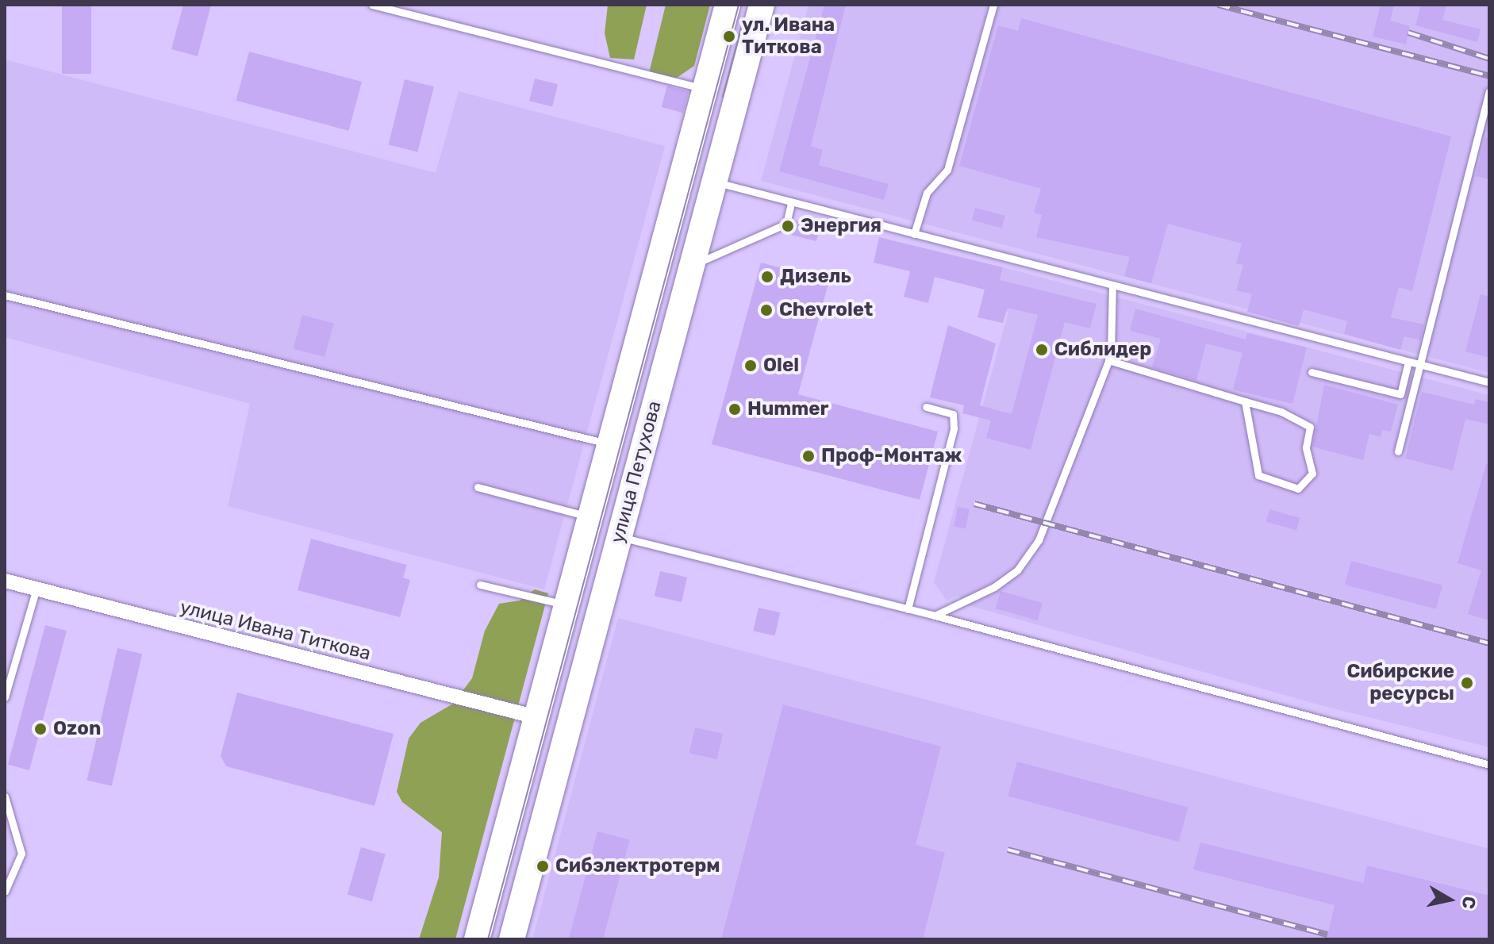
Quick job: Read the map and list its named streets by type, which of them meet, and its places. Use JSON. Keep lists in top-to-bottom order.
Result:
{
  "streets": {
    "highway": ["улица Петухова"],
    "street": ["улица Ивана Титкова"]
  },
  "crossings": [
    ["улица Петухова", "улица Ивана Титкова"]
  ],
  "places": [
    "ул. Ивана Титкова",
    "Энергия",
    "Дизель",
    "Chevrolet",
    "Сиблидер",
    "Olel",
    "Hummer",
    "Проф-Монтаж",
    "Сибирские ресурсы",
    "Ozon",
    "Сибэлектротерм"
  ],
  "north": "right"
}
